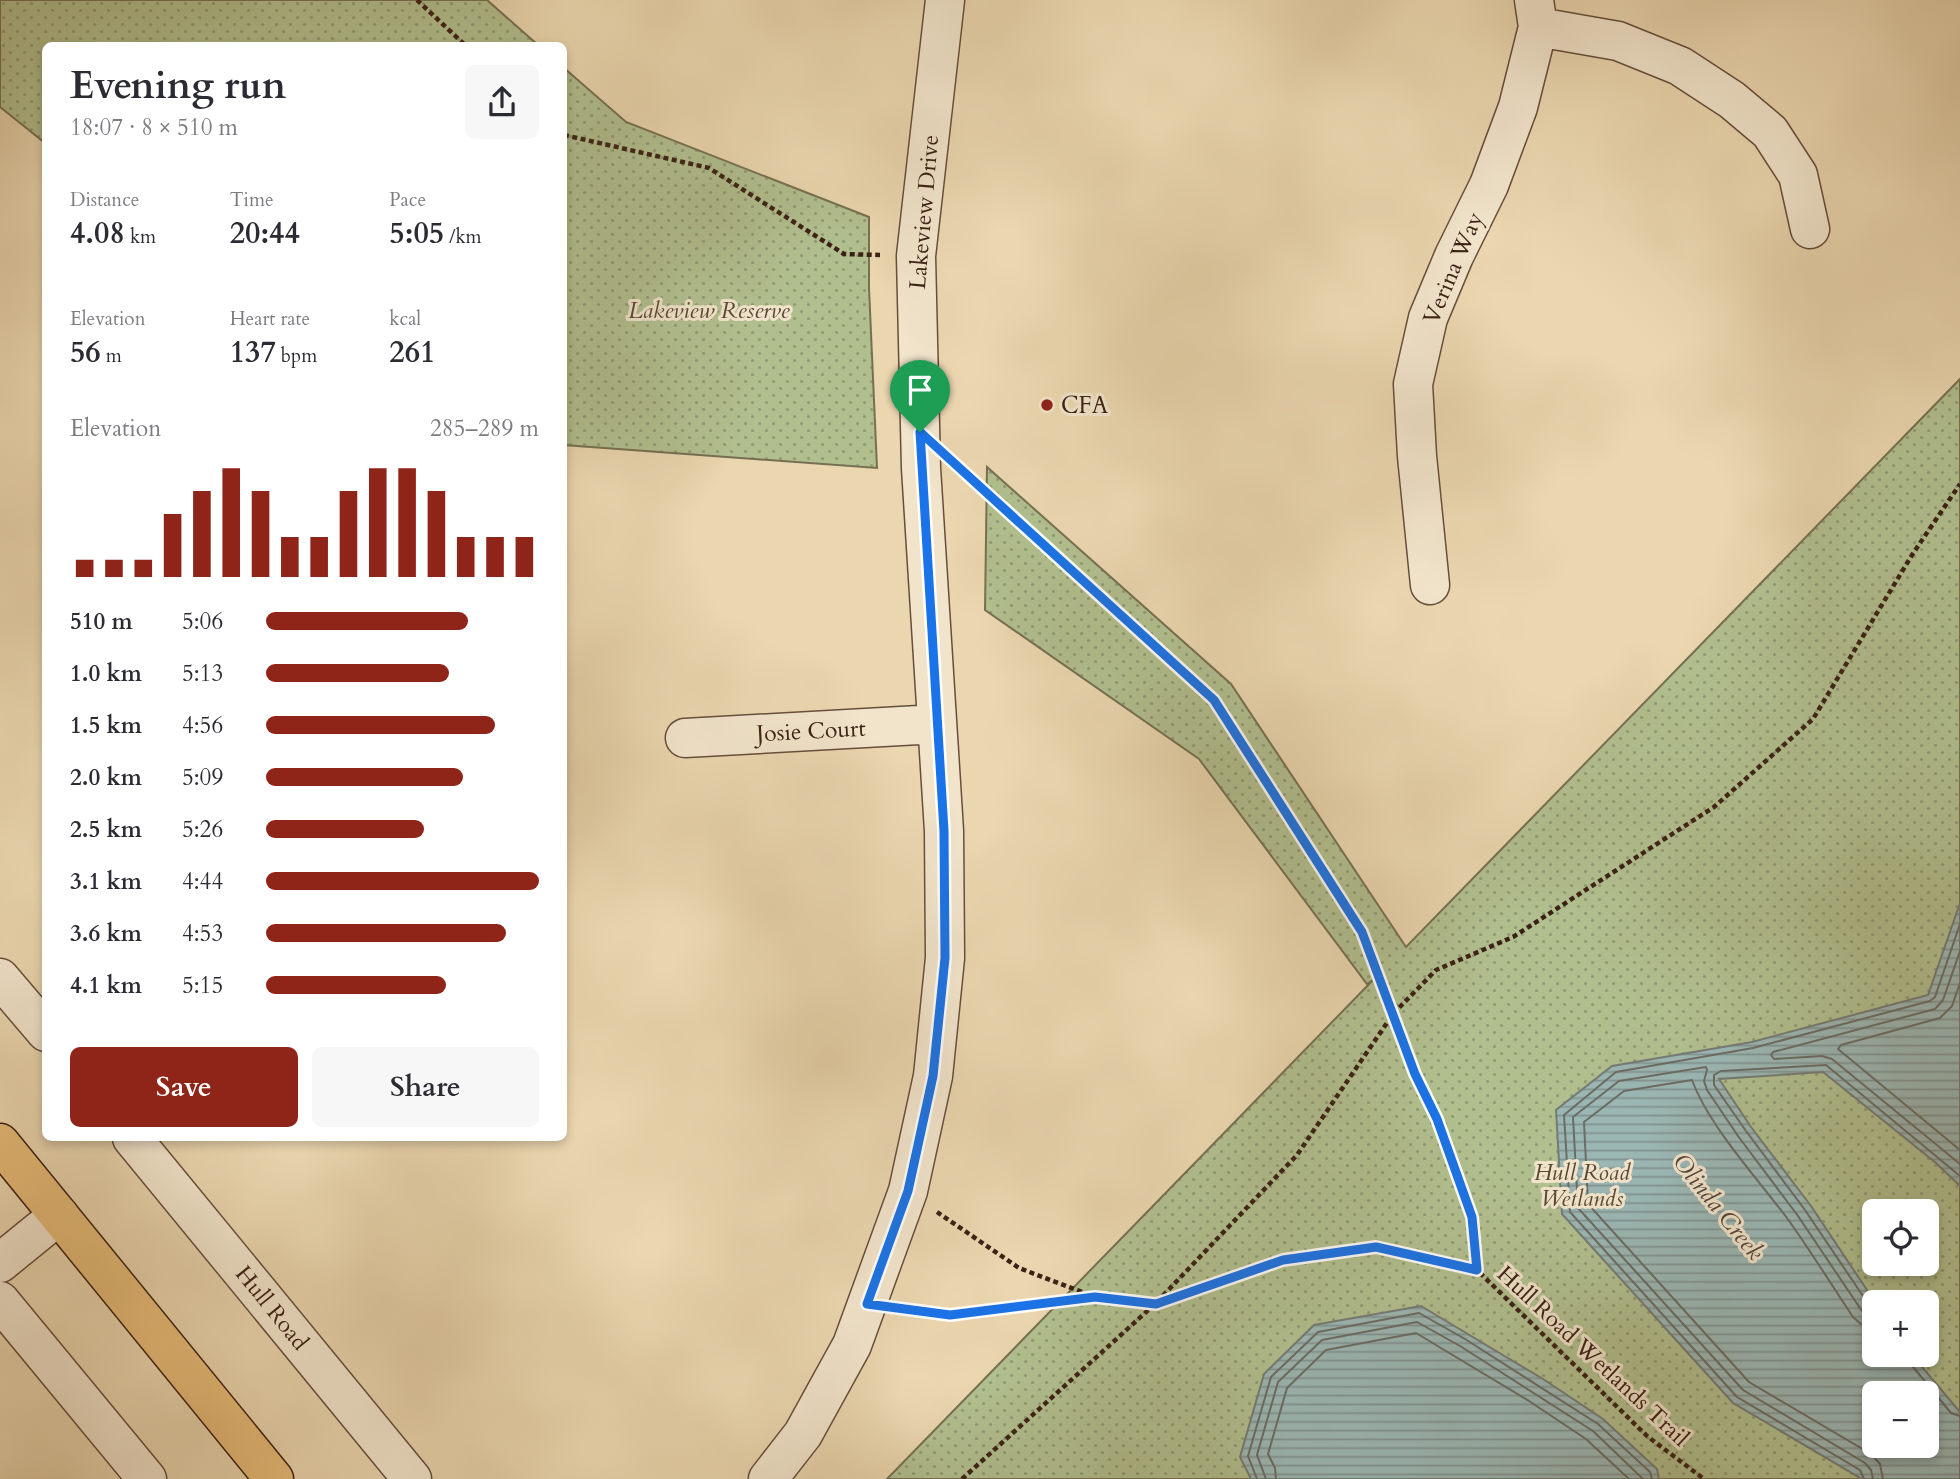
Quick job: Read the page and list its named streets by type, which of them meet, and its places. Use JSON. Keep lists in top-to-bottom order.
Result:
{
  "streets": {
    "street": [
      "Lakeview Drive",
      "Verina Way",
      "Josie Court",
      "Hull Road"
    ],
    "path": ["Hull Road Wetlands Trail"]
  },
  "crossings": [
    ["Lakeview Drive", "Josie Court"],
    ["Lakeview Drive", "Hull Road Wetlands Trail"]
  ],
  "water": ["Olinda Creek"],
  "parks": ["Lakeview Reserve", "Hull Road Wetlands"],
  "places": ["CFA"],
  "page": {
    "heading": ["Evening run", "18:07 · 8 × 510 m"],
    "stats": [
      ["Distance", "4.08 km"],
      ["Time", "20:44"],
      ["Pace", "5:05 /km"],
      ["Elevation", "56 m"],
      ["Heart rate", "137 bpm"],
      ["kcal", "261"]
    ],
    "chart": ["Elevation", "285–289 m"],
    "list": [
      {
        "name": "510 m",
        "note": "5:06"
      },
      {
        "name": "1.0 km",
        "note": "5:13"
      },
      {
        "name": "1.5 km",
        "note": "4:56"
      },
      {
        "name": "2.0 km",
        "note": "5:09"
      },
      {
        "name": "2.5 km",
        "note": "5:26"
      },
      {
        "name": "3.1 km",
        "note": "4:44"
      },
      {
        "name": "3.6 km",
        "note": "4:53"
      },
      {
        "name": "4.1 km",
        "note": "5:15"
      }
    ],
    "buttons": ["Save", "Share"],
    "map_buttons": ["+", "−"]
  }
}
